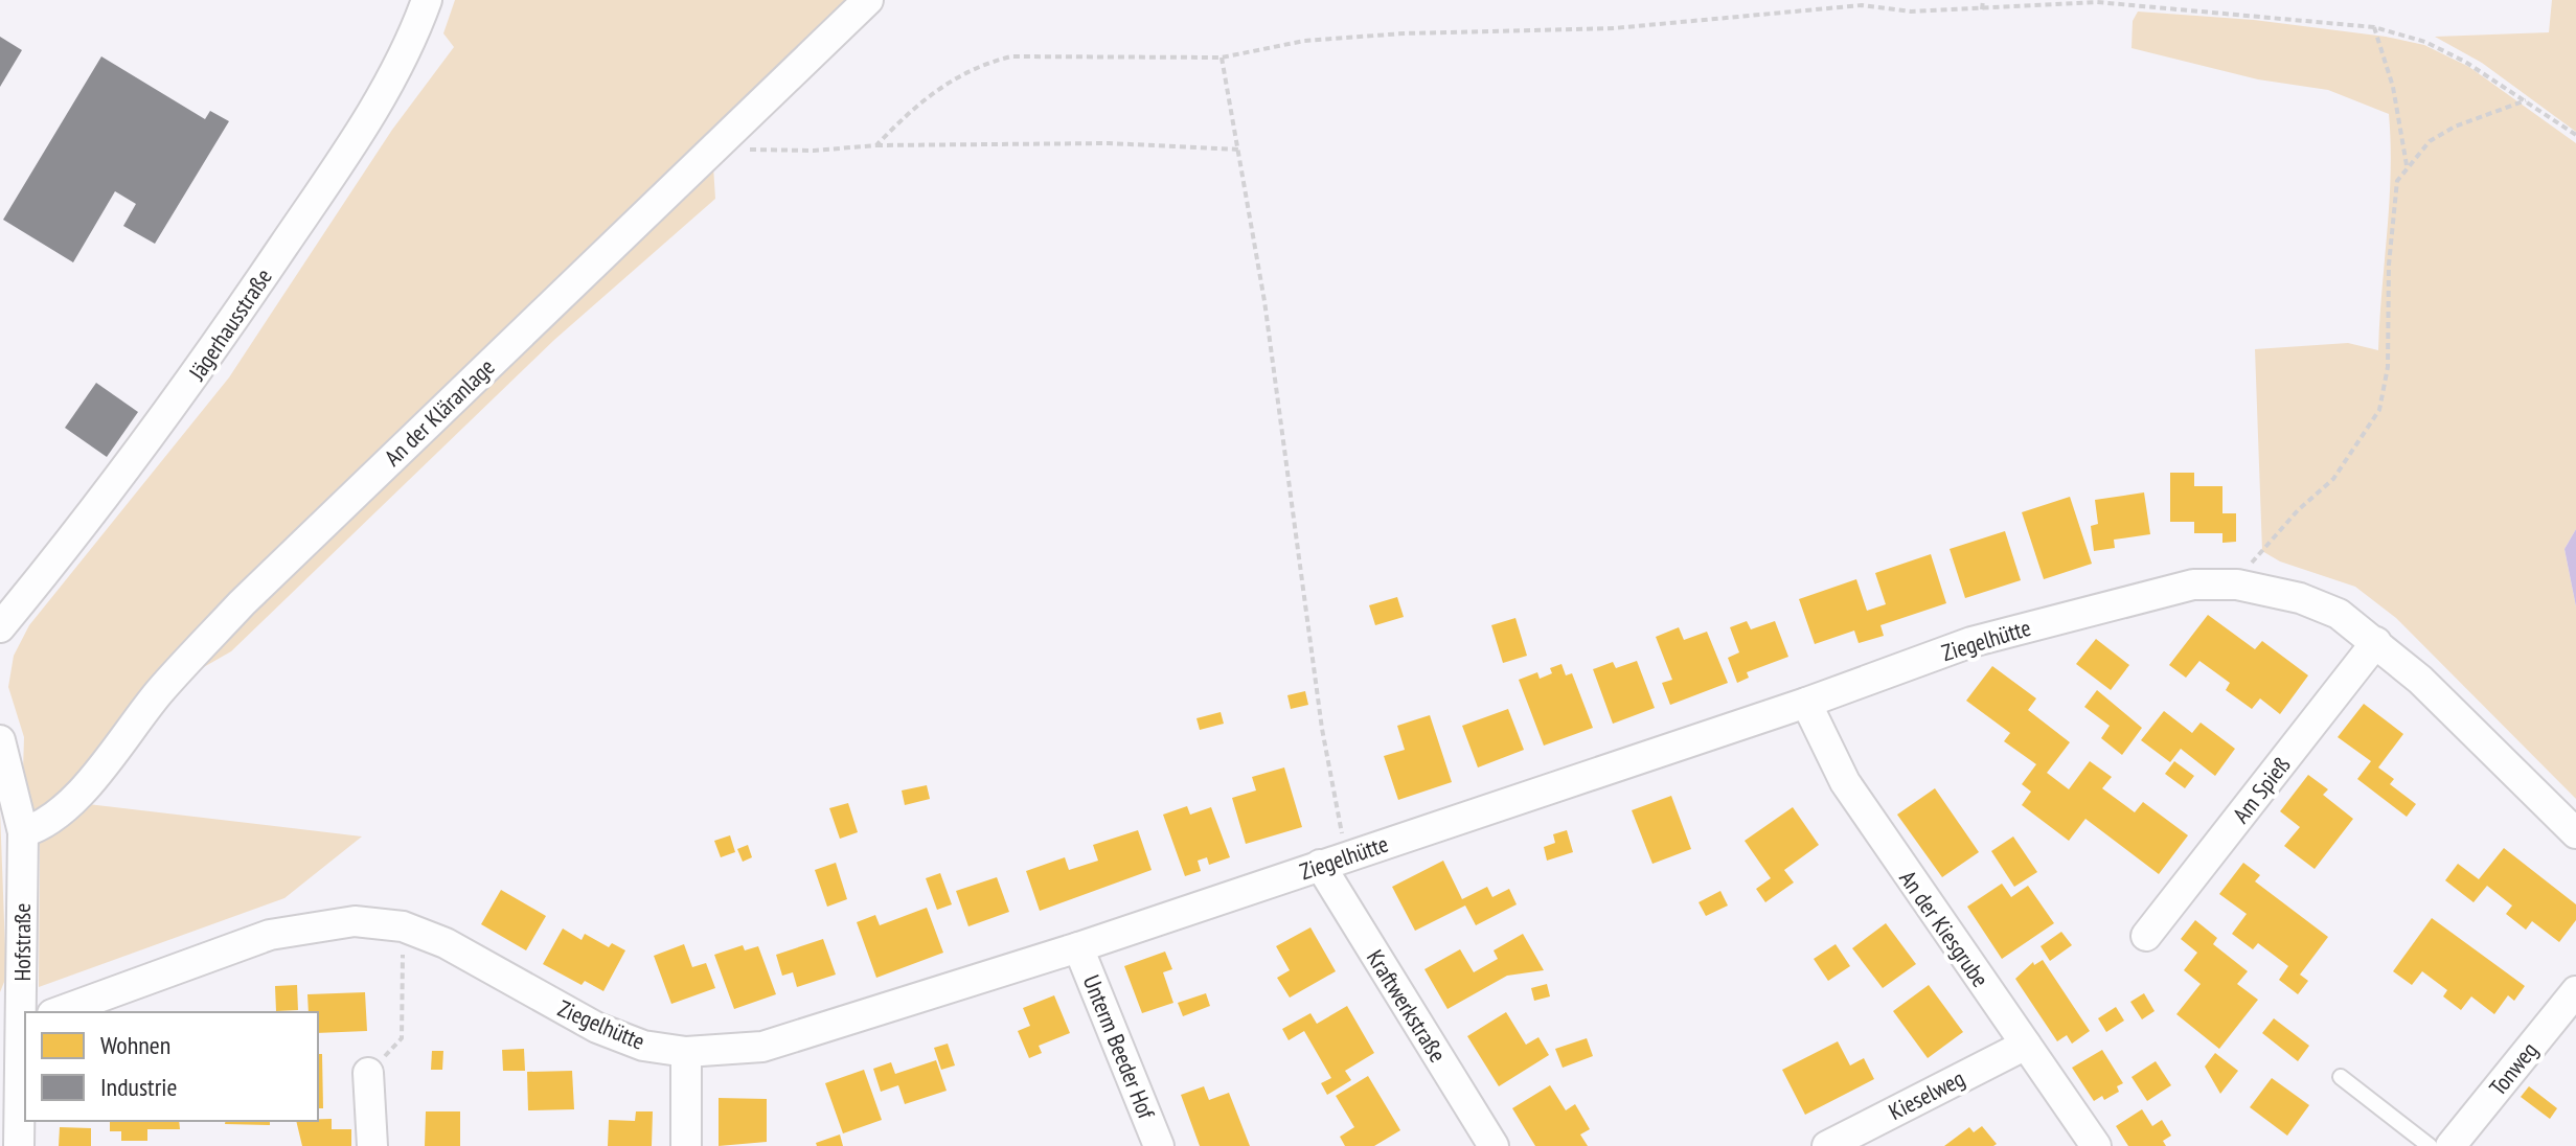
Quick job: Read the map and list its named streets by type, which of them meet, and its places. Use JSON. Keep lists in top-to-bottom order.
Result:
{
  "streets": {
    "street": [
      "Jägerhausstraße",
      "An der Kläranlage",
      "Ziegelhütte",
      "Am Spieß",
      "An der Kiesgrube",
      "Hofstraße",
      "Kraftwerkstraße",
      "Unterm Beeder Hof",
      "Tonweg",
      "Kieselweg"
    ]
  },
  "crossings": [
    ["An der Kläranlage", "Hofstraße"],
    ["Ziegelhütte", "Am Spieß"],
    ["Ziegelhütte", "An der Kiesgrube"],
    ["Ziegelhütte", "Kraftwerkstraße"],
    ["Ziegelhütte", "Unterm Beeder Hof"],
    ["An der Kiesgrube", "Kieselweg"]
  ],
  "legend": ["Wohnen", "Industrie"]
}
